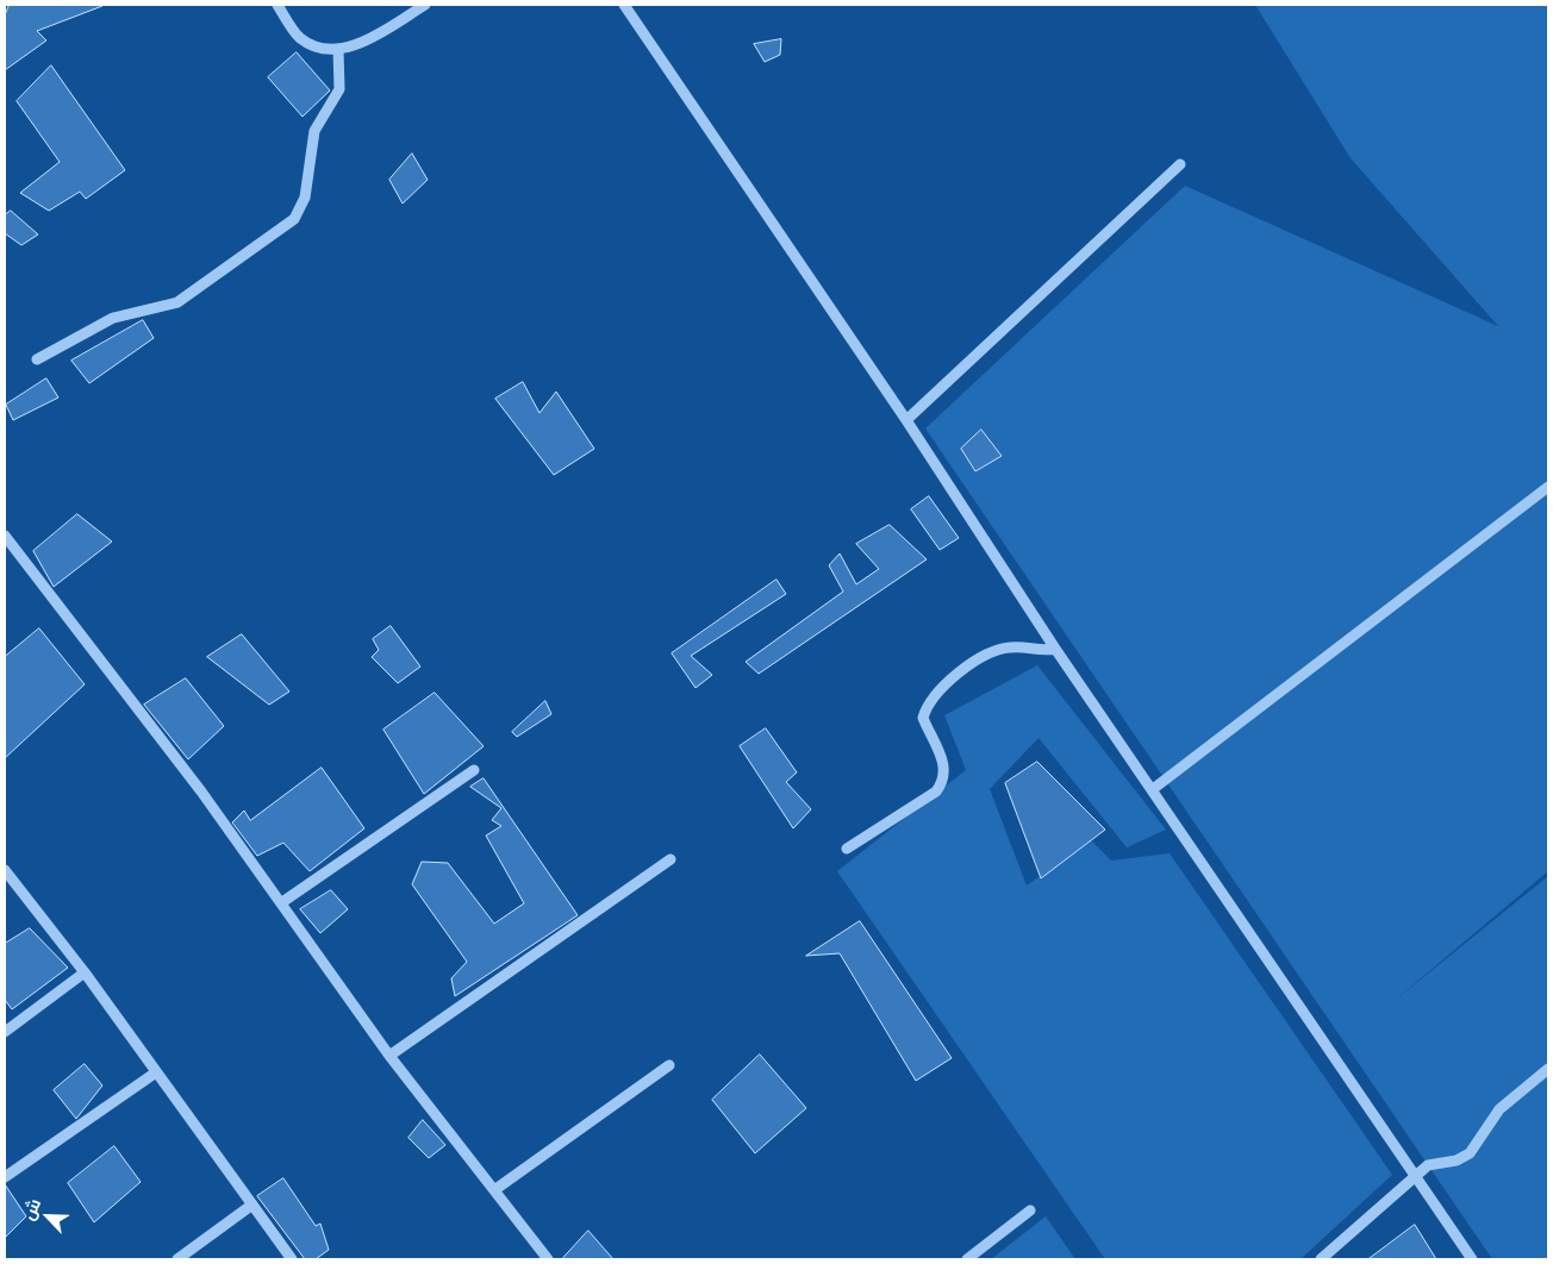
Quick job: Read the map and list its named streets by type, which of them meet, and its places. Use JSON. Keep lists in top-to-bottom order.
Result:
{
  "north": "top left"
}
